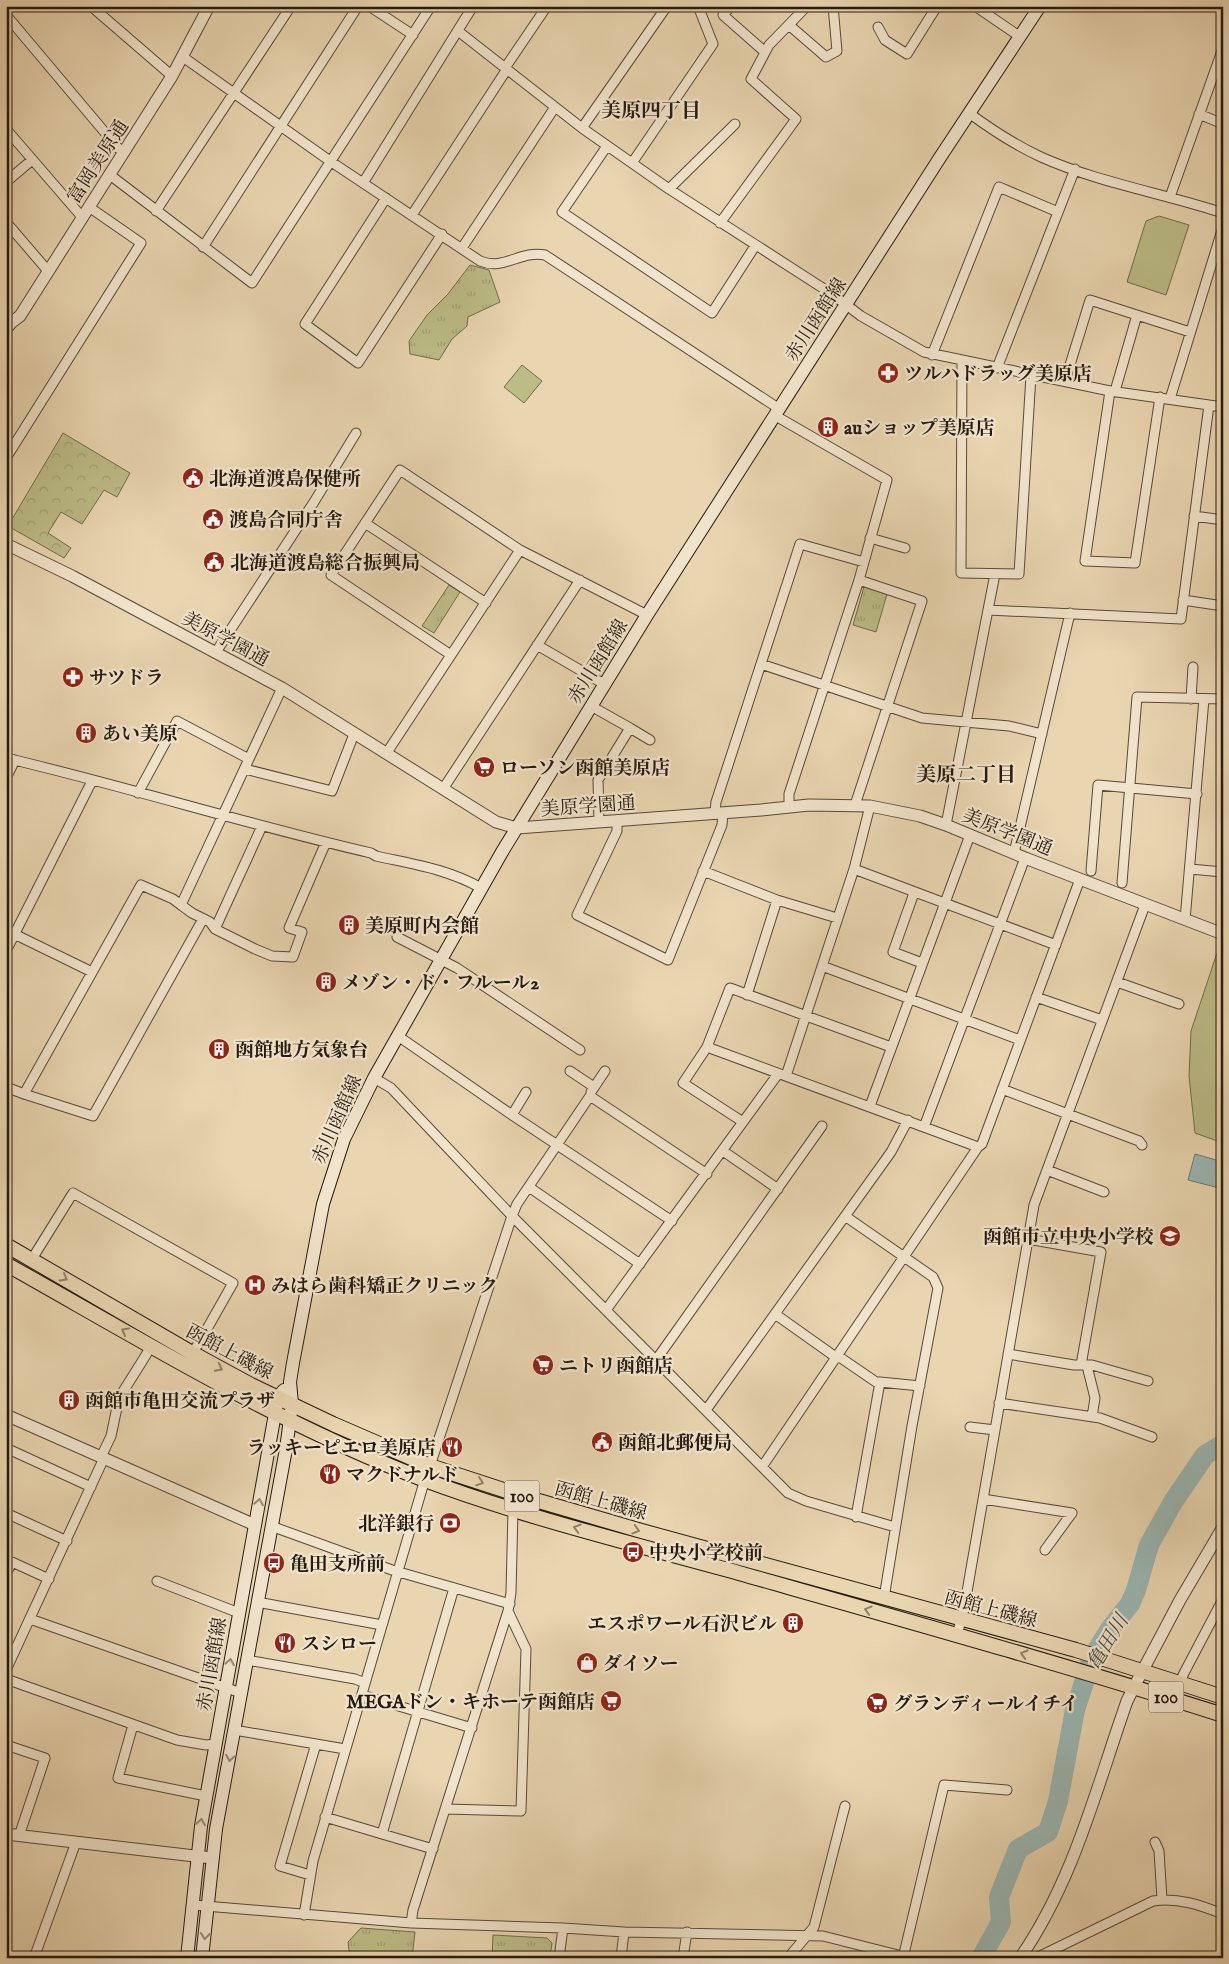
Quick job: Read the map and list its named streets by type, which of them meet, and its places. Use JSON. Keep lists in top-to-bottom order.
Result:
{
  "streets": {
    "main road": ["赤川函館線", "函館上磯線", "100"],
    "street": ["富岡美原通", "美原学園通"]
  },
  "crossings": [
    ["赤川函館線", "美原学園通"],
    ["赤川函館線", "函館上磯線"]
  ],
  "districts": ["美原四丁目", "美原二丁目"],
  "water": ["亀田川"],
  "places": {
    "pharmacy": ["ツルハドラッグ美原店", "サツドラ"],
    "building": [
      "auショップ美原店",
      "あい美原",
      "美原町内会館",
      "メゾン・ド・フルール2",
      "函館地方気象台",
      "函館市亀田交流プラザ",
      "エスポワール石沢ビル"
    ],
    "public building": [
      "北海道渡島保健所",
      "渡島合同庁舎",
      "北海道渡島総合振興局",
      "函館北郵便局"
    ],
    "supermarket": [
      "ローソン函館美原店",
      "ニトリ函館店",
      "MEGAドン・キホーテ函館店",
      "グランディールイチイ"
    ],
    "school or university": ["函館市立中央小学校"],
    "hospital": ["みはら歯科矯正クリニック"],
    "restaurant": ["ラッキーピエロ美原店", "マクドナルド", "スシロー"],
    "bank": ["北洋銀行"],
    "bus stop": ["中央小学校前", "亀田支所前"],
    "shop": ["ダイソー"]
  }
}
